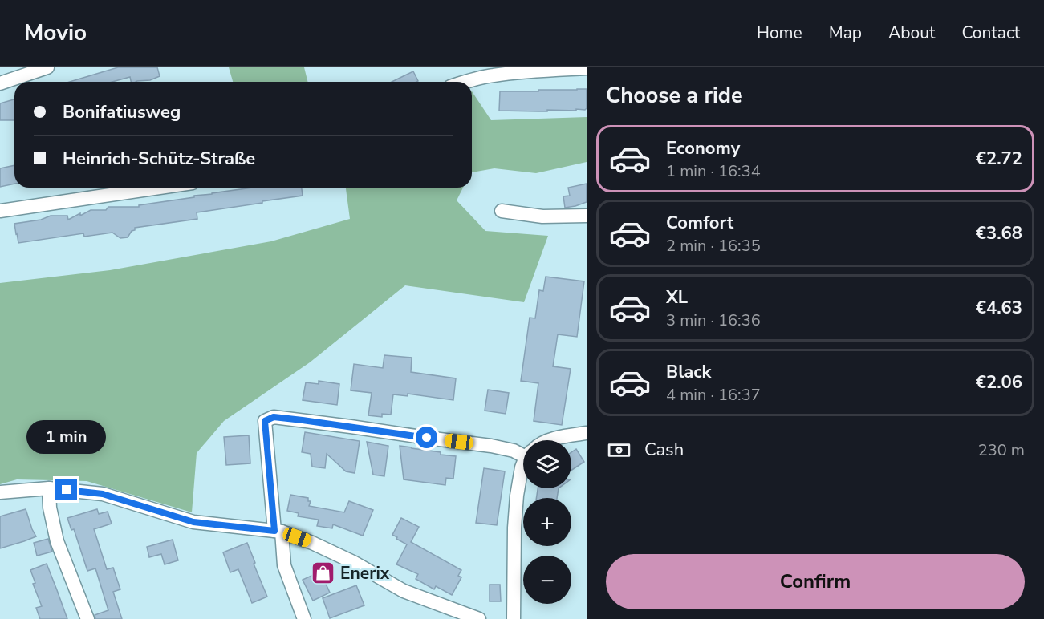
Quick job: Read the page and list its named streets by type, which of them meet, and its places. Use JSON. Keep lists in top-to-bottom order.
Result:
{
  "places": {
    "shop": ["Enerix"]
  },
  "page": {
    "header": "Movio",
    "nav": [
      "Home",
      "Map",
      "About",
      "Contact"
    ],
    "heading": "Choose a ride",
    "banner": ["Bonifatiusweg", "Heinrich-Schütz-Straße"],
    "list": [
      {
        "name": "Economy",
        "note": "1 min · 16:34",
        "value": "€2.72"
      },
      {
        "name": "Comfort",
        "note": "2 min · 16:35",
        "value": "€3.68"
      },
      {
        "name": "XL",
        "note": "3 min · 16:36",
        "value": "€4.63"
      },
      {
        "name": "Black",
        "note": "4 min · 16:37",
        "value": "€2.06"
      }
    ],
    "bubble": "1 min",
    "pay": ["Cash", "230 m"],
    "map_buttons": ["+", "−"],
    "buttons": "Confirm"
  }
}
